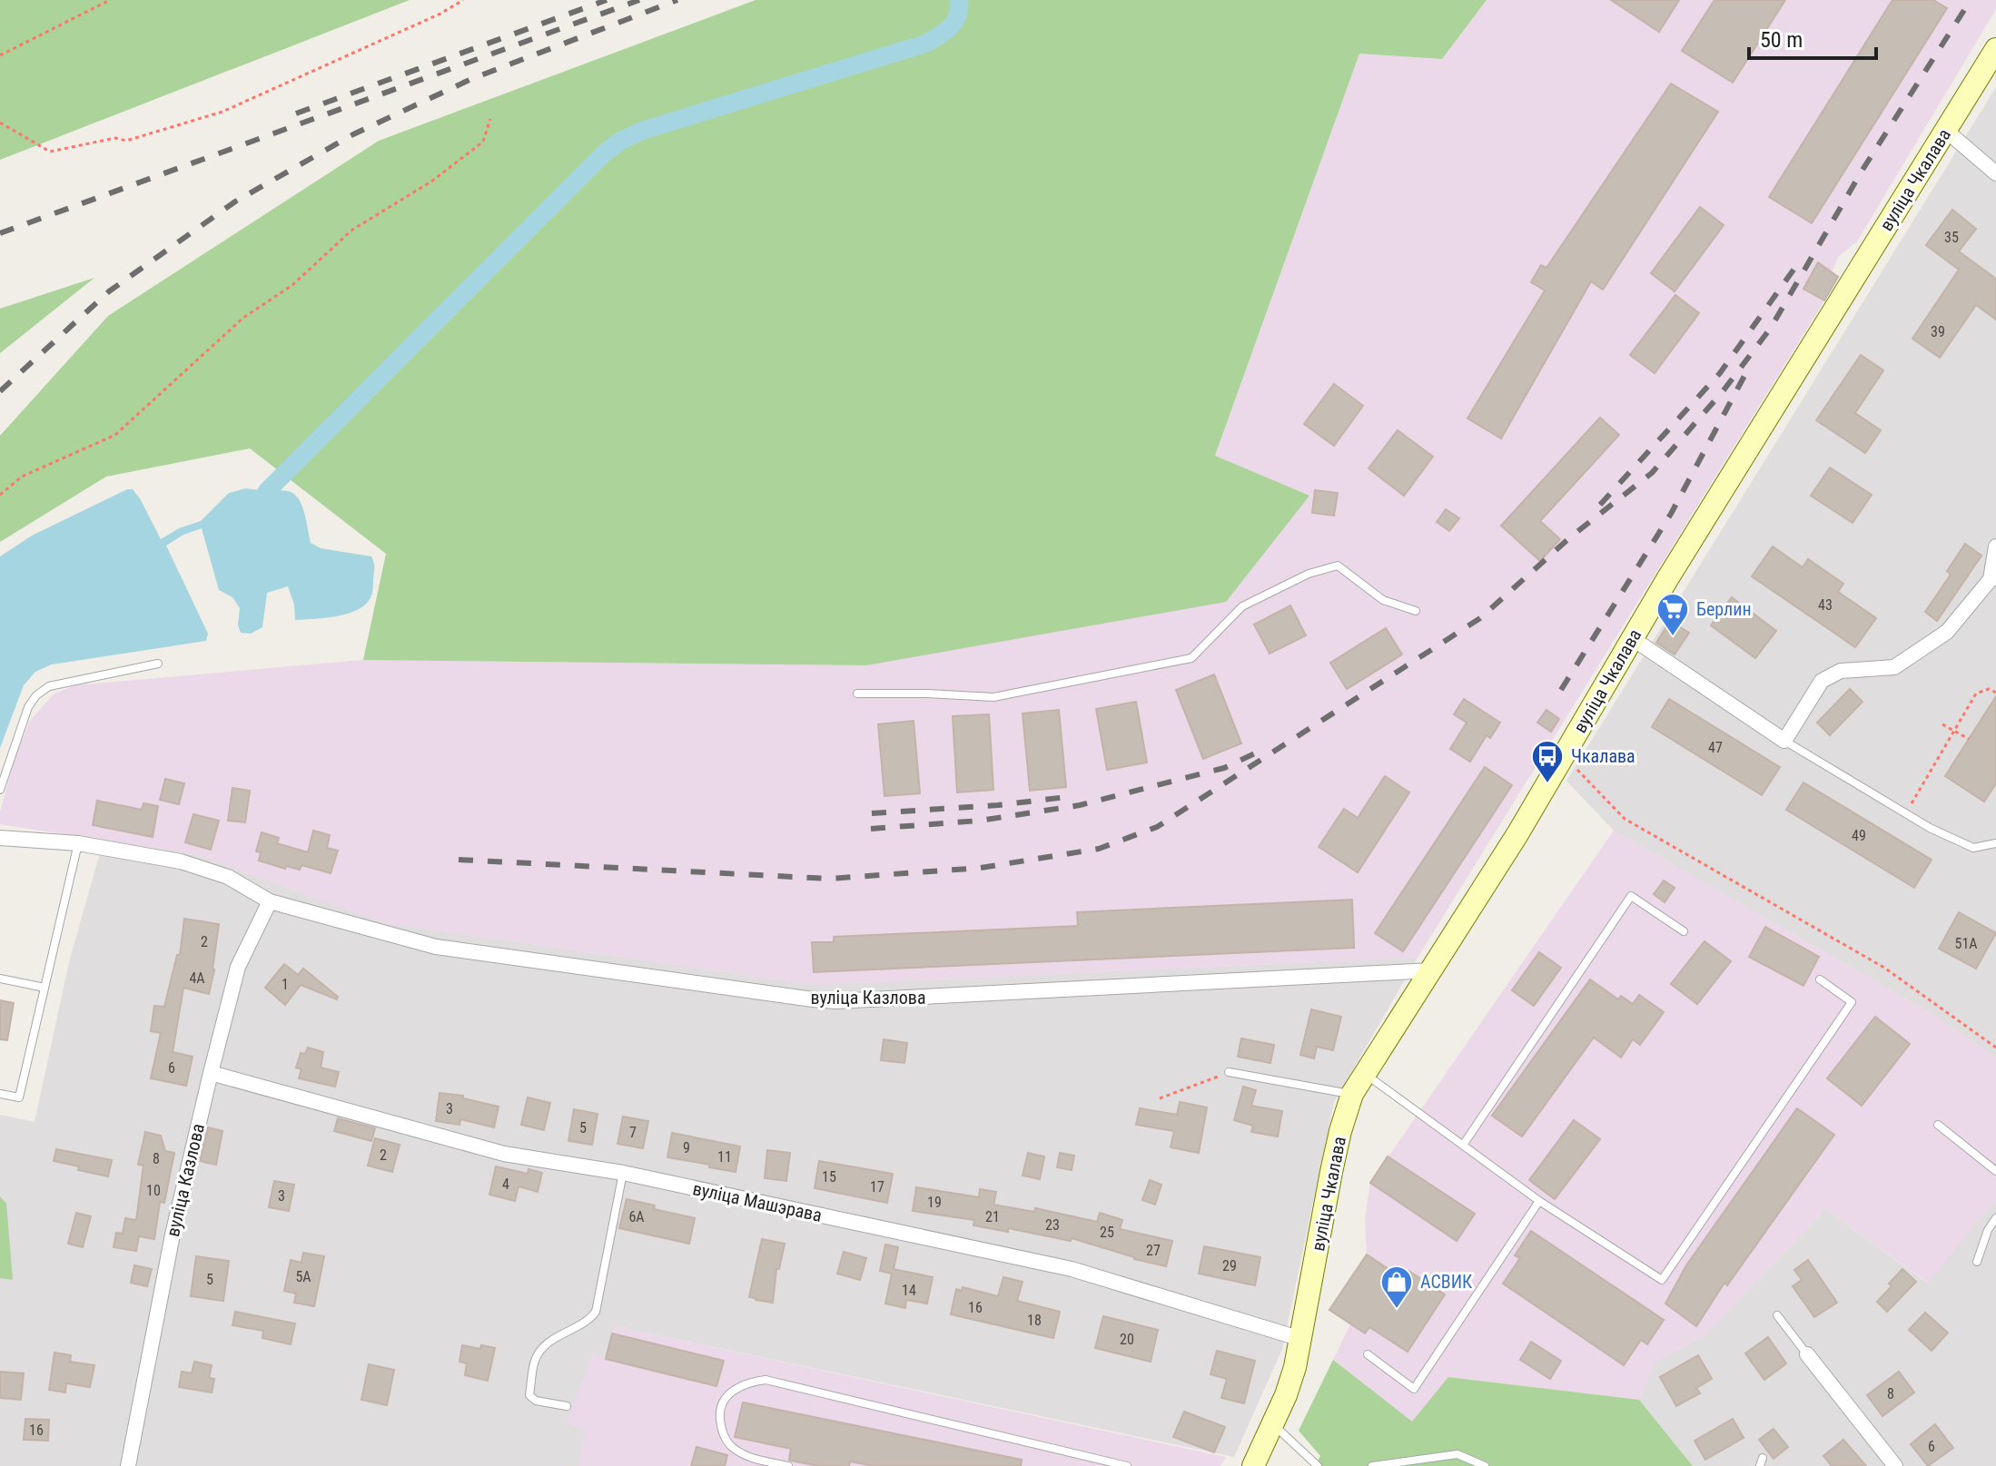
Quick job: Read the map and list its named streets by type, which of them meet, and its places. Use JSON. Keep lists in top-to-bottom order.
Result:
{
  "streets": {
    "street": ["вуліца Чкалава", "вуліца Казлова", "вуліца Машэрава"]
  },
  "crossings": [
    ["вуліца Чкалава", "вуліца Казлова"],
    ["вуліца Чкалава", "вуліца Машэрава"],
    ["вуліца Казлова", "вуліца Машэрава"]
  ],
  "places": {
    "supermarket": ["Берлин"],
    "bus stop": ["Чкалава"],
    "shop": ["АСВИК"]
  },
  "house_numbers": [
    "35",
    "39",
    "43",
    "47",
    "49",
    "2",
    "51А",
    "4А",
    "1",
    "6",
    "3",
    "5",
    "7",
    "9",
    "2",
    "11",
    "8",
    "15",
    "4",
    "17",
    "10",
    "3",
    "19",
    "6А",
    "21",
    "23",
    "25",
    "27",
    "29",
    "5А",
    "5",
    "14",
    "16",
    "18",
    "20",
    "8",
    "16",
    "6"
  ],
  "scale_bar": "50 m"
}
